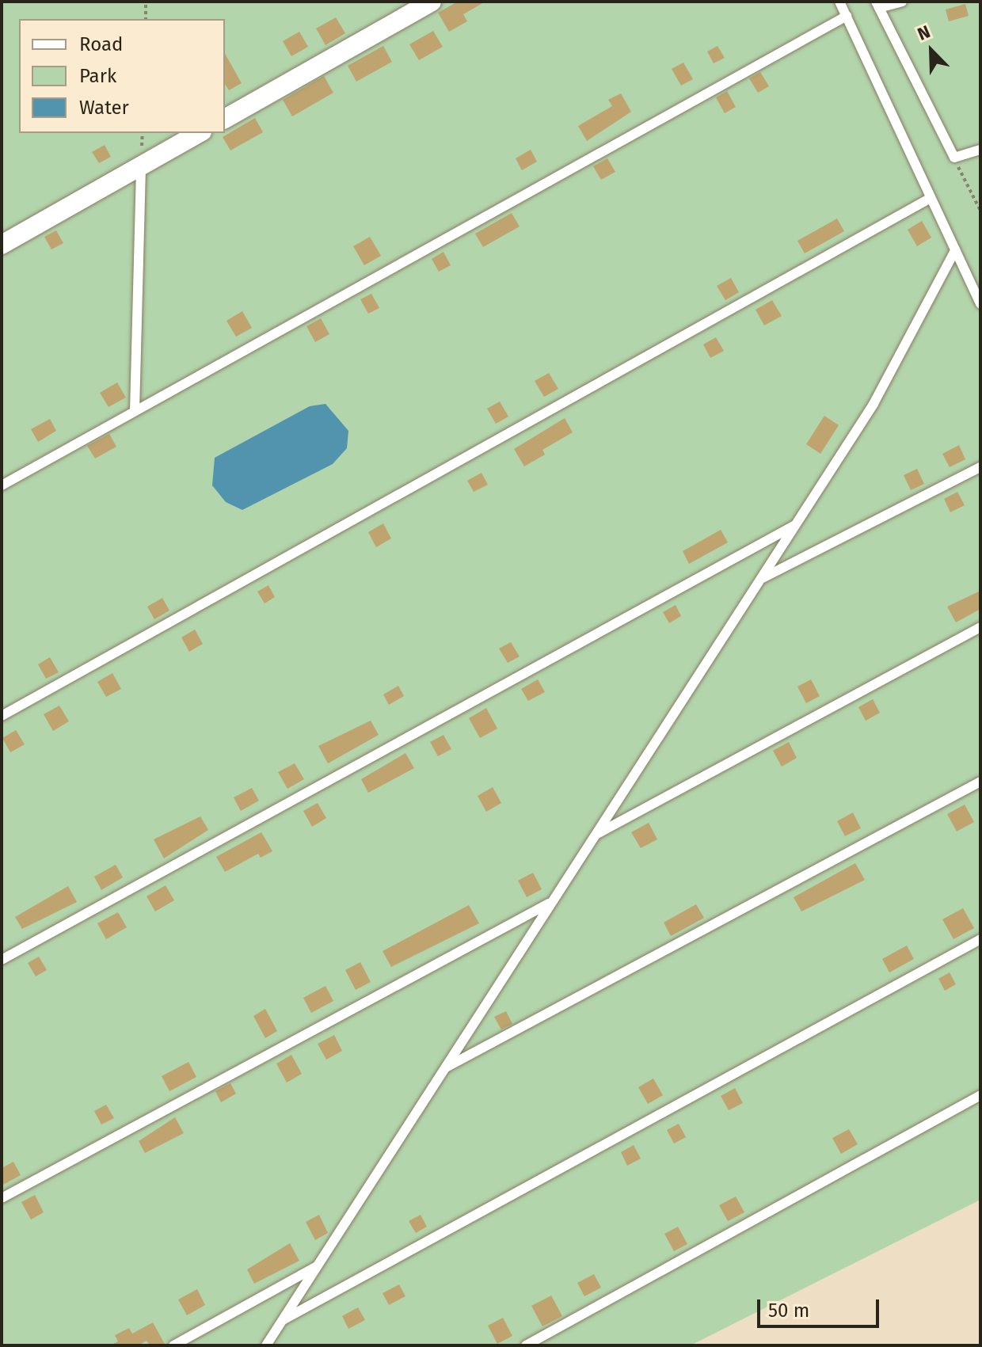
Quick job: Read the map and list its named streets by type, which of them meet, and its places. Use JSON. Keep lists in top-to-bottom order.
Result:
{
  "legend": ["Road", "Park", "Water"],
  "scale_bar": "50 m",
  "north": "top left"
}
